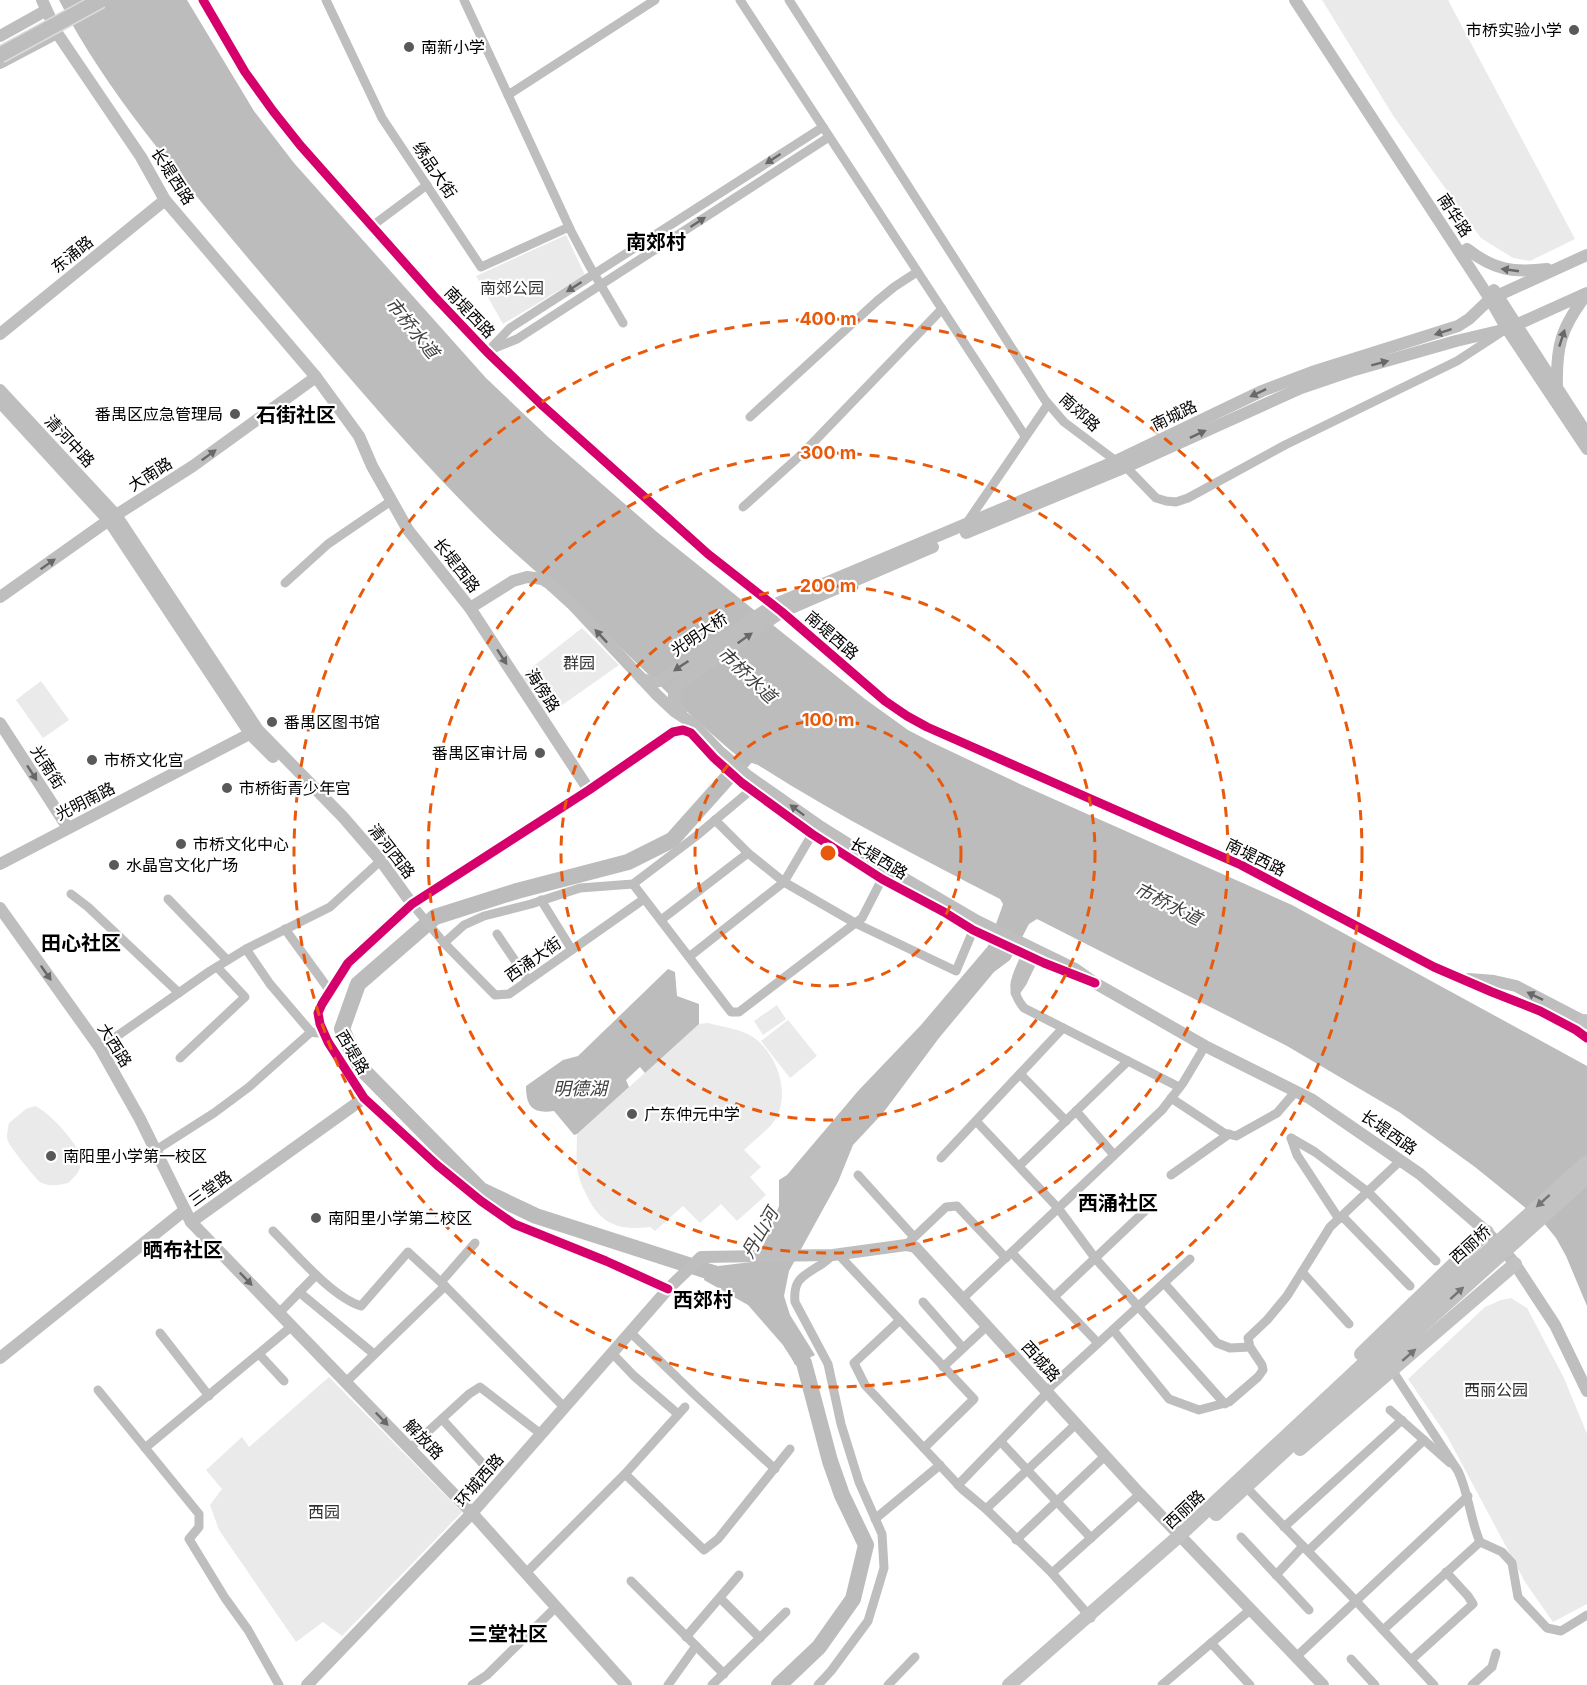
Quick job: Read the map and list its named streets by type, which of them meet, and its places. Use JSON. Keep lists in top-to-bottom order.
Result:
{
  "streets": {
    "main road": ["西丽桥", "西丽路"],
    "street": [
      "绣品大街",
      "长堤西路",
      "南华路",
      "东涌路",
      "南堤西路",
      "南郊路",
      "南城路",
      "清河中路",
      "大南路",
      "光明大桥",
      "海傍路",
      "光南街",
      "光明南路",
      "清河西路",
      "西涌大街",
      "大西路",
      "西堤路",
      "三堂路",
      "西城路",
      "解放路",
      "环城西路"
    ]
  },
  "crossings": [
    ["长堤西路", "东涌路"],
    ["长堤西路", "大南路"],
    ["长堤西路", "光明大桥"],
    ["长堤西路", "海傍路"],
    ["长堤西路", "西堤路"],
    ["南华路", "南郊路"],
    ["南华路", "南城路"],
    ["南堤西路", "南城路"],
    ["南堤西路", "光明大桥"],
    ["南郊路", "南城路"],
    ["南城路", "光明大桥"],
    ["清河中路", "大南路"],
    ["清河中路", "清河西路"],
    ["大南路", "清河西路"],
    ["海傍路", "西堤路"],
    ["光南街", "光明南路"],
    ["光明南路", "清河西路"],
    ["清河西路", "西涌大街"],
    ["清河西路", "西堤路"],
    ["西涌大街", "西堤路"],
    ["大西路", "三堂路"],
    ["西堤路", "三堂路"],
    ["西堤路", "环城西路"],
    ["三堂路", "解放路"],
    ["西丽桥", "西丽路"],
    ["西城路", "西丽路"],
    ["解放路", "环城西路"]
  ],
  "one_way": ["大南路", "海傍路", "光南街"],
  "districts": [
    "南郊村",
    "石街社区",
    "田心社区",
    "西涌社区",
    "晒布社区",
    "西郊村",
    "三堂社区"
  ],
  "water": ["市桥水道", "明德湖", "丹山河"],
  "parks": [
    "南郊公园",
    "群园",
    "西丽公园",
    "西园"
  ],
  "places": [
    "市桥实验小学",
    "南新小学",
    "番禺区应急管理局",
    "番禺区图书馆",
    "番禺区审计局",
    "市桥文化宫",
    "市桥街青少年宫",
    "市桥文化中心",
    "水晶宫文化广场",
    "广东仲元中学",
    "南阳里小学第一校区",
    "南阳里小学第二校区"
  ],
  "rings": [
    "400 m",
    "300 m",
    "200 m",
    "100 m"
  ]
}
